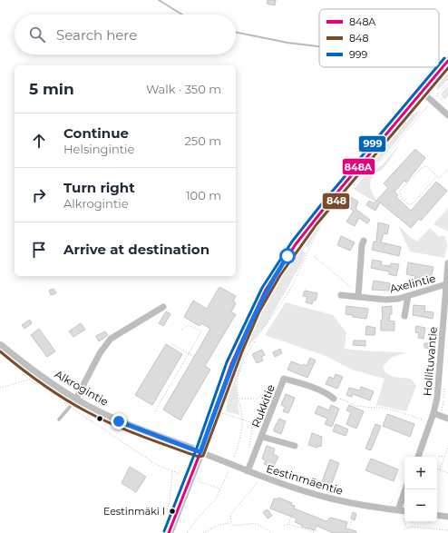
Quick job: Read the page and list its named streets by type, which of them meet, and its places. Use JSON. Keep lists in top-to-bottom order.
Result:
{
  "streets": {
    "main road": ["Alkrogintie"],
    "street": [
      "Axelintie",
      "Hollituvantie",
      "Rukkitie",
      "Eestinmäentie"
    ]
  },
  "crossings": [
    ["Axelintie", "Hollituvantie"],
    ["Alkrogintie", "Eestinmäentie"],
    ["Rukkitie", "Eestinmäentie"]
  ],
  "places": ["Eestinmäki I"],
  "lines": ["transit line 999", "transit line 848A", "transit line 848"],
  "legend": ["848A", "848", "999"],
  "page": {
    "search": "Search here",
    "heading": ["5 min", "Walk · 350 m"],
    "list": [
      ["Continue", "Helsingintie", "250 m"],
      ["Turn right", "Alkrogintie", "100 m"],
      "Arrive at destination"
    ],
    "map_buttons": ["+", "−"]
  }
}
